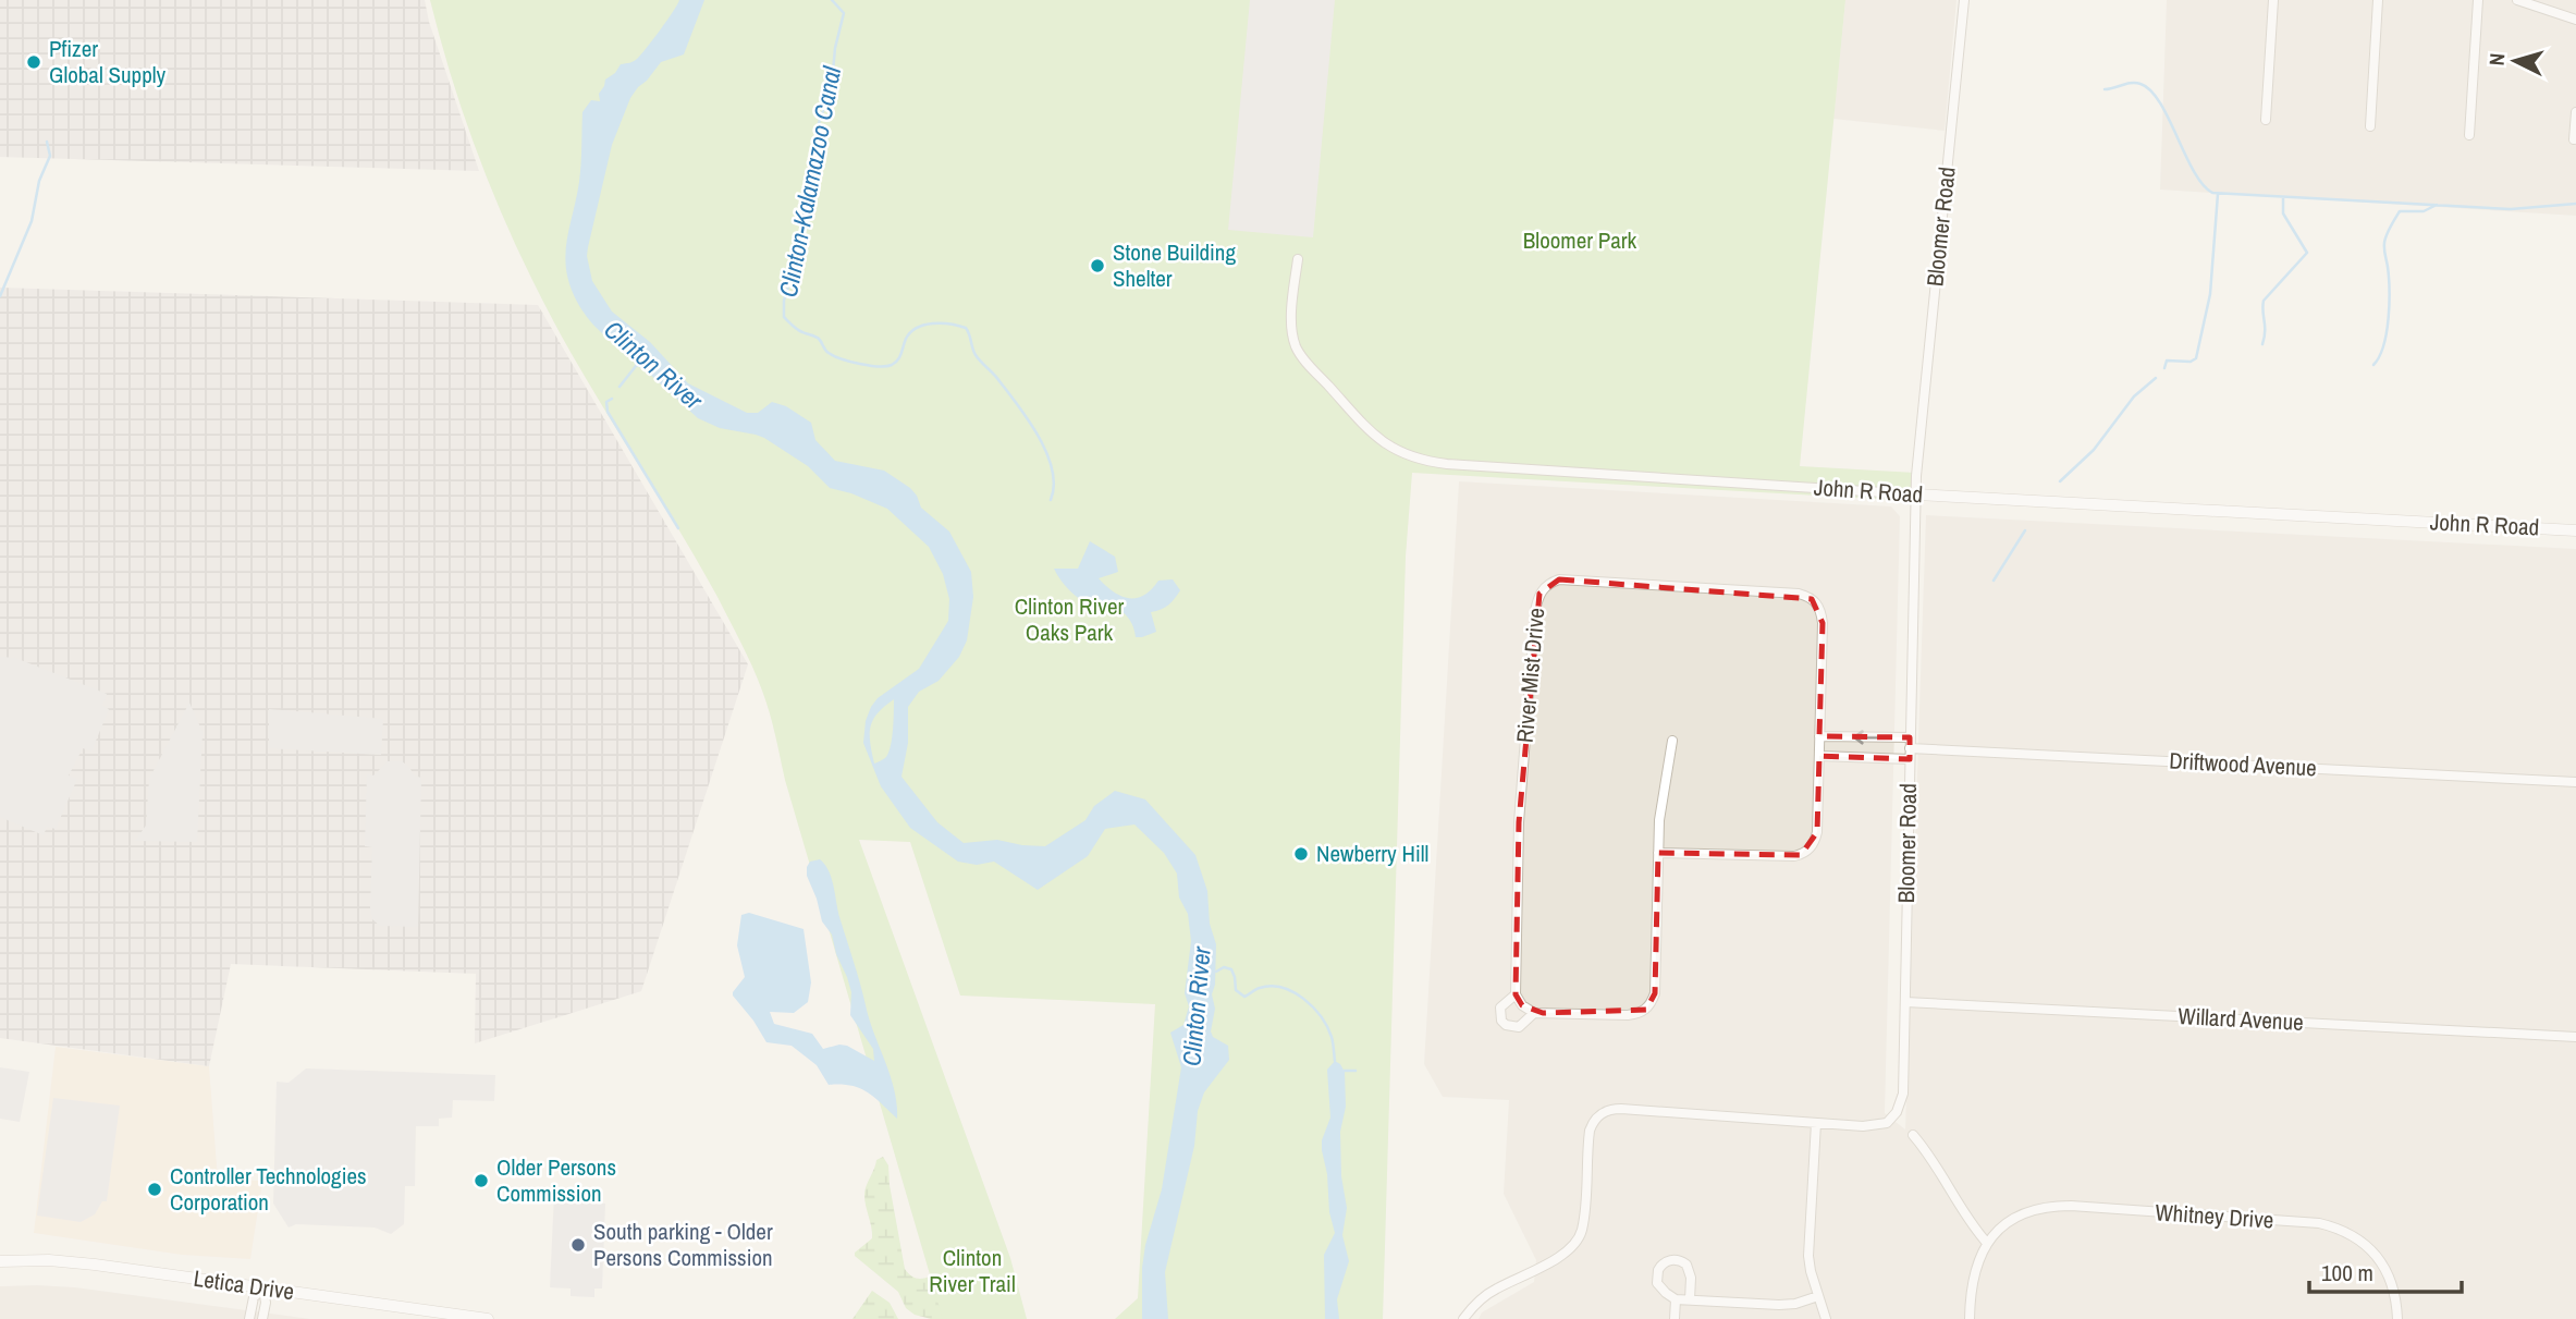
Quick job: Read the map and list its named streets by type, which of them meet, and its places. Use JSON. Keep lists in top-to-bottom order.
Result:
{
  "streets": {
    "street": [
      "Bloomer Road",
      "John R Road",
      "River Mist Drive",
      "Driftwood Avenue",
      "Willard Avenue",
      "Whitney Drive",
      "Letica Drive"
    ]
  },
  "crossings": [
    ["Bloomer Road", "John R Road"],
    ["Bloomer Road", "Driftwood Avenue"],
    ["Bloomer Road", "Willard Avenue"]
  ],
  "water": ["Clinton-Kalamazoo Canal", "Clinton River"],
  "parks": ["Bloomer Park", "Clinton River Oaks Park", "Clinton River Trail"],
  "places": [
    "Pfizer Global Supply",
    "Stone Building Shelter",
    "Newberry Hill",
    "Older Persons Commission",
    "Controller Technologies Corporation",
    "South parking - Older Persons Commission"
  ],
  "scale_bar": "100 m",
  "north": "left"
}
